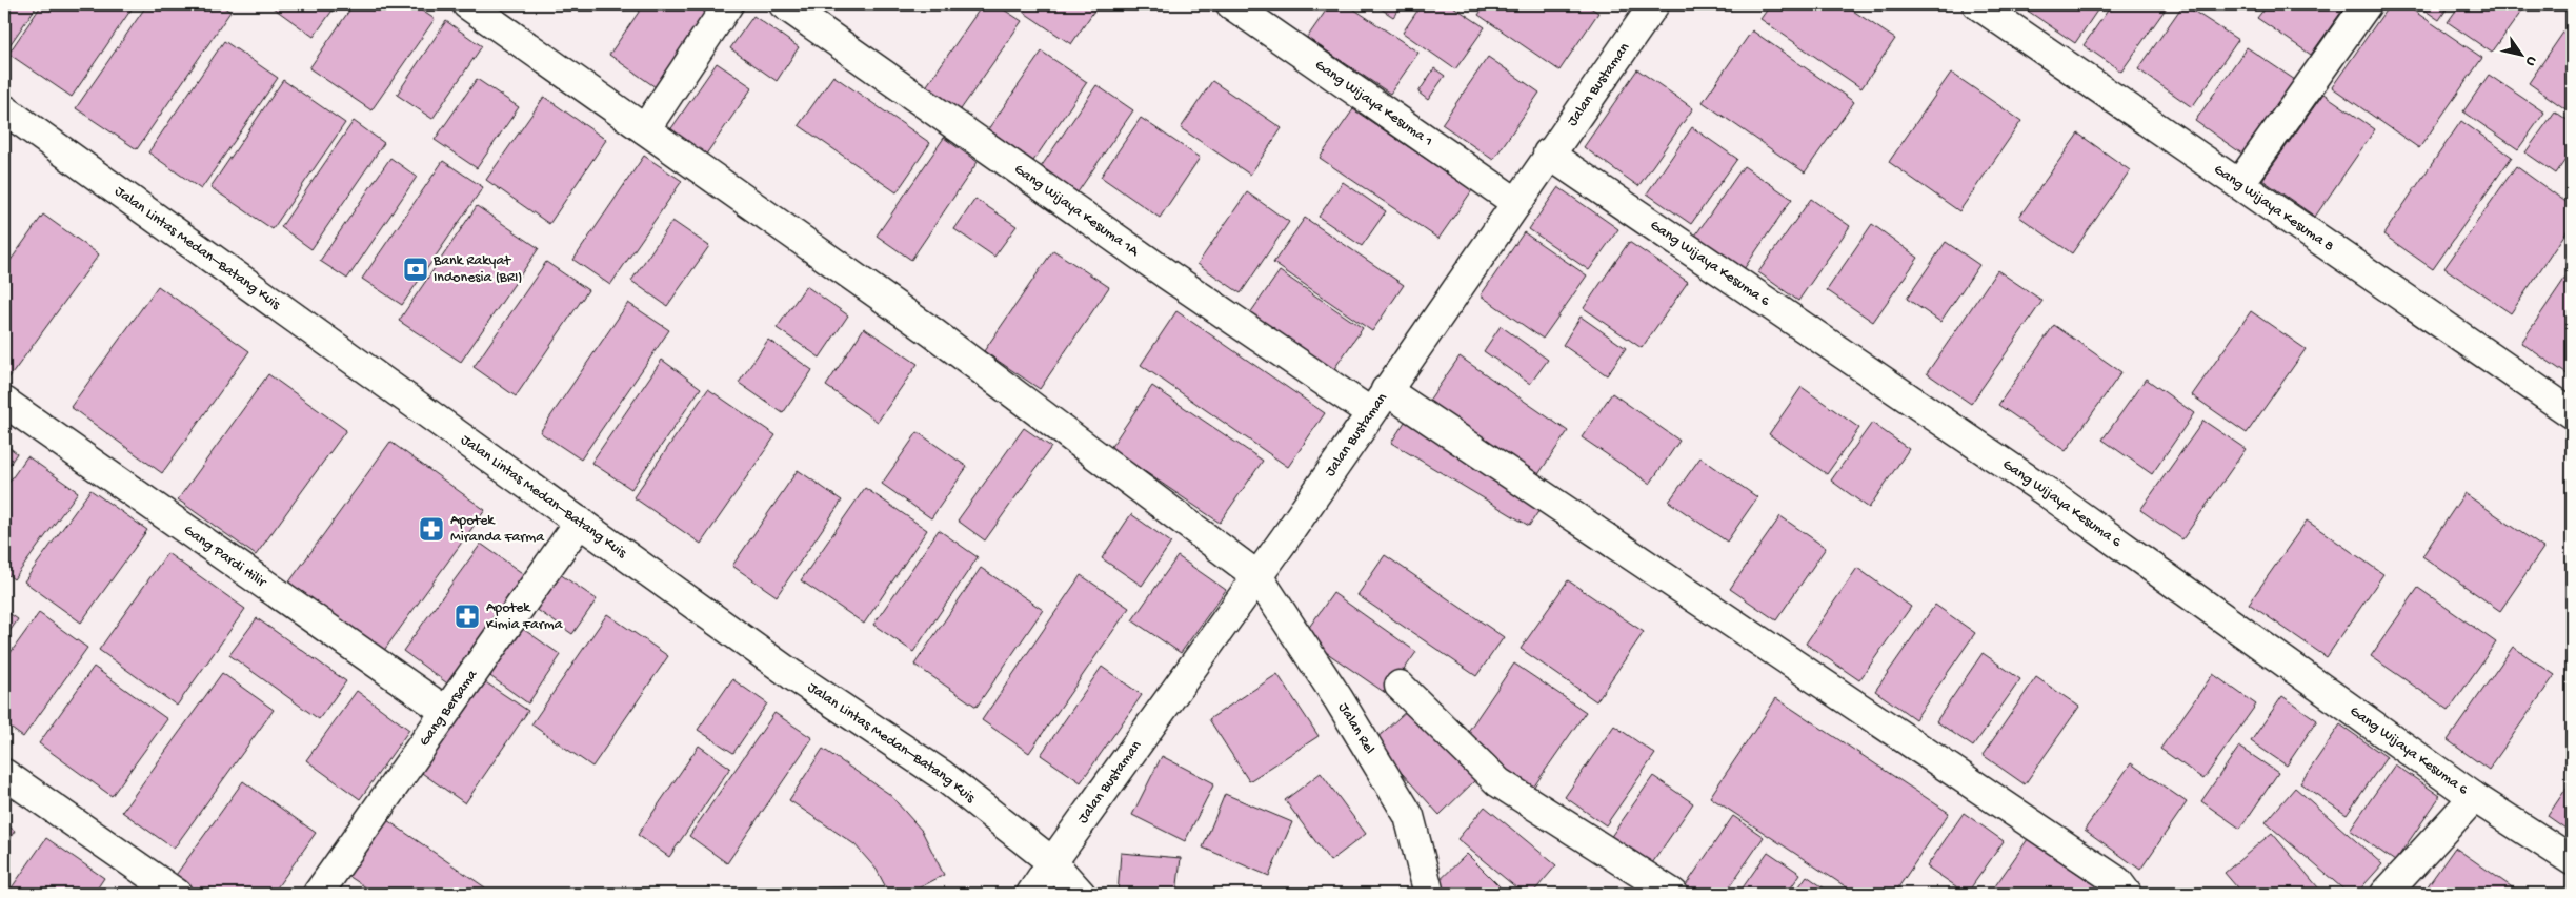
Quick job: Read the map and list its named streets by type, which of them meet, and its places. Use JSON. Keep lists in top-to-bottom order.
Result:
{
  "streets": {
    "main road": [
      "Jalan Bustaman",
      "Gang Wijaya Kesuma 1",
      "Gang Wijaya Kesuma 8",
      "Gang Wijaya Kesuma 1A",
      "Jalan Lintas Medan–Batang Kuis",
      "Gang Wijaya Kesuma 6",
      "Gang Pardi Hilir",
      "Gang Bersama",
      "Jalan Rel"
    ]
  },
  "crossings": [
    ["Jalan Bustaman", "Gang Wijaya Kesuma 1"],
    ["Jalan Bustaman", "Gang Wijaya Kesuma 1A"],
    ["Jalan Bustaman", "Jalan Lintas Medan–Batang Kuis"],
    ["Jalan Bustaman", "Gang Wijaya Kesuma 6"],
    ["Jalan Bustaman", "Jalan Rel"],
    ["Jalan Lintas Medan–Batang Kuis", "Gang Bersama"],
    ["Gang Pardi Hilir", "Gang Bersama"]
  ],
  "places": {
    "bank": ["Bank Rakyat Indonesia (BRI)"],
    "pharmacy": ["Apotek Miranda Farma", "Apotek Kimia Farma"]
  },
  "north": "bottom right"
}
